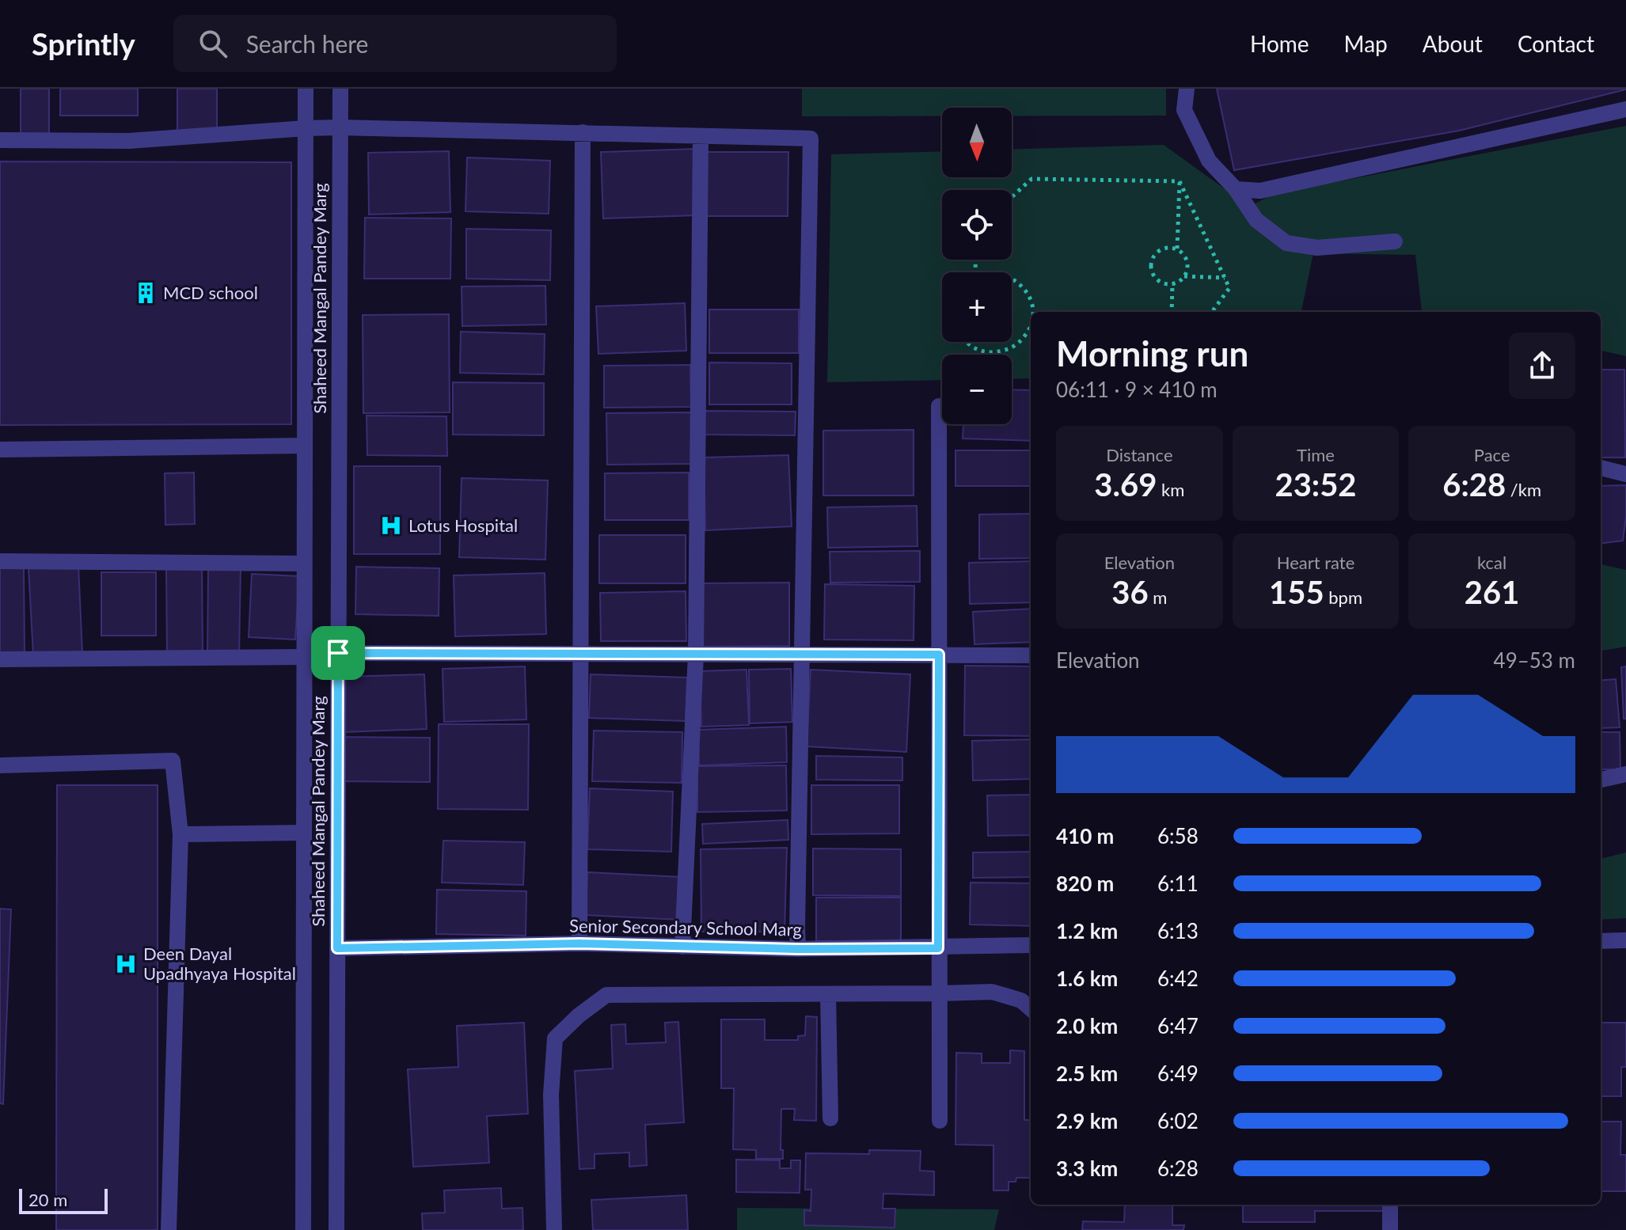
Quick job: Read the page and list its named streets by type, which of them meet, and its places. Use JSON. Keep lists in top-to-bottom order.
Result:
{
  "streets": {
    "street": ["Shaheed Mangal Pandey Marg", "Senior Secondary School Marg"]
  },
  "crossings": [
    ["Shaheed Mangal Pandey Marg", "Senior Secondary School Marg"]
  ],
  "places": {
    "building": ["MCD school"],
    "hospital": ["Lotus Hospital", "Deen Dayal Upadhyaya Hospital"]
  },
  "scale_bar": "20 m",
  "north": "bottom",
  "page": {
    "header": "Sprintly",
    "search": "Search here",
    "nav": [
      "Home",
      "Map",
      "About",
      "Contact"
    ],
    "map_buttons": ["+", "−"],
    "heading": ["Morning run", "06:11 · 9 × 410 m"],
    "stats": [
      ["Distance", "3.69 km"],
      ["Time", "23:52"],
      ["Pace", "6:28 /km"],
      ["Elevation", "36 m"],
      ["Heart rate", "155 bpm"],
      ["kcal", "261"]
    ],
    "chart": ["Elevation", "49–53 m"],
    "list": [
      {
        "name": "410 m",
        "note": "6:58"
      },
      {
        "name": "820 m",
        "note": "6:11"
      },
      {
        "name": "1.2 km",
        "note": "6:13"
      },
      {
        "name": "1.6 km",
        "note": "6:42"
      },
      {
        "name": "2.0 km",
        "note": "6:47"
      },
      {
        "name": "2.5 km",
        "note": "6:49"
      },
      {
        "name": "2.9 km",
        "note": "6:02"
      },
      {
        "name": "3.3 km",
        "note": "6:28"
      }
    ],
    "scale": "20 m"
  }
}
